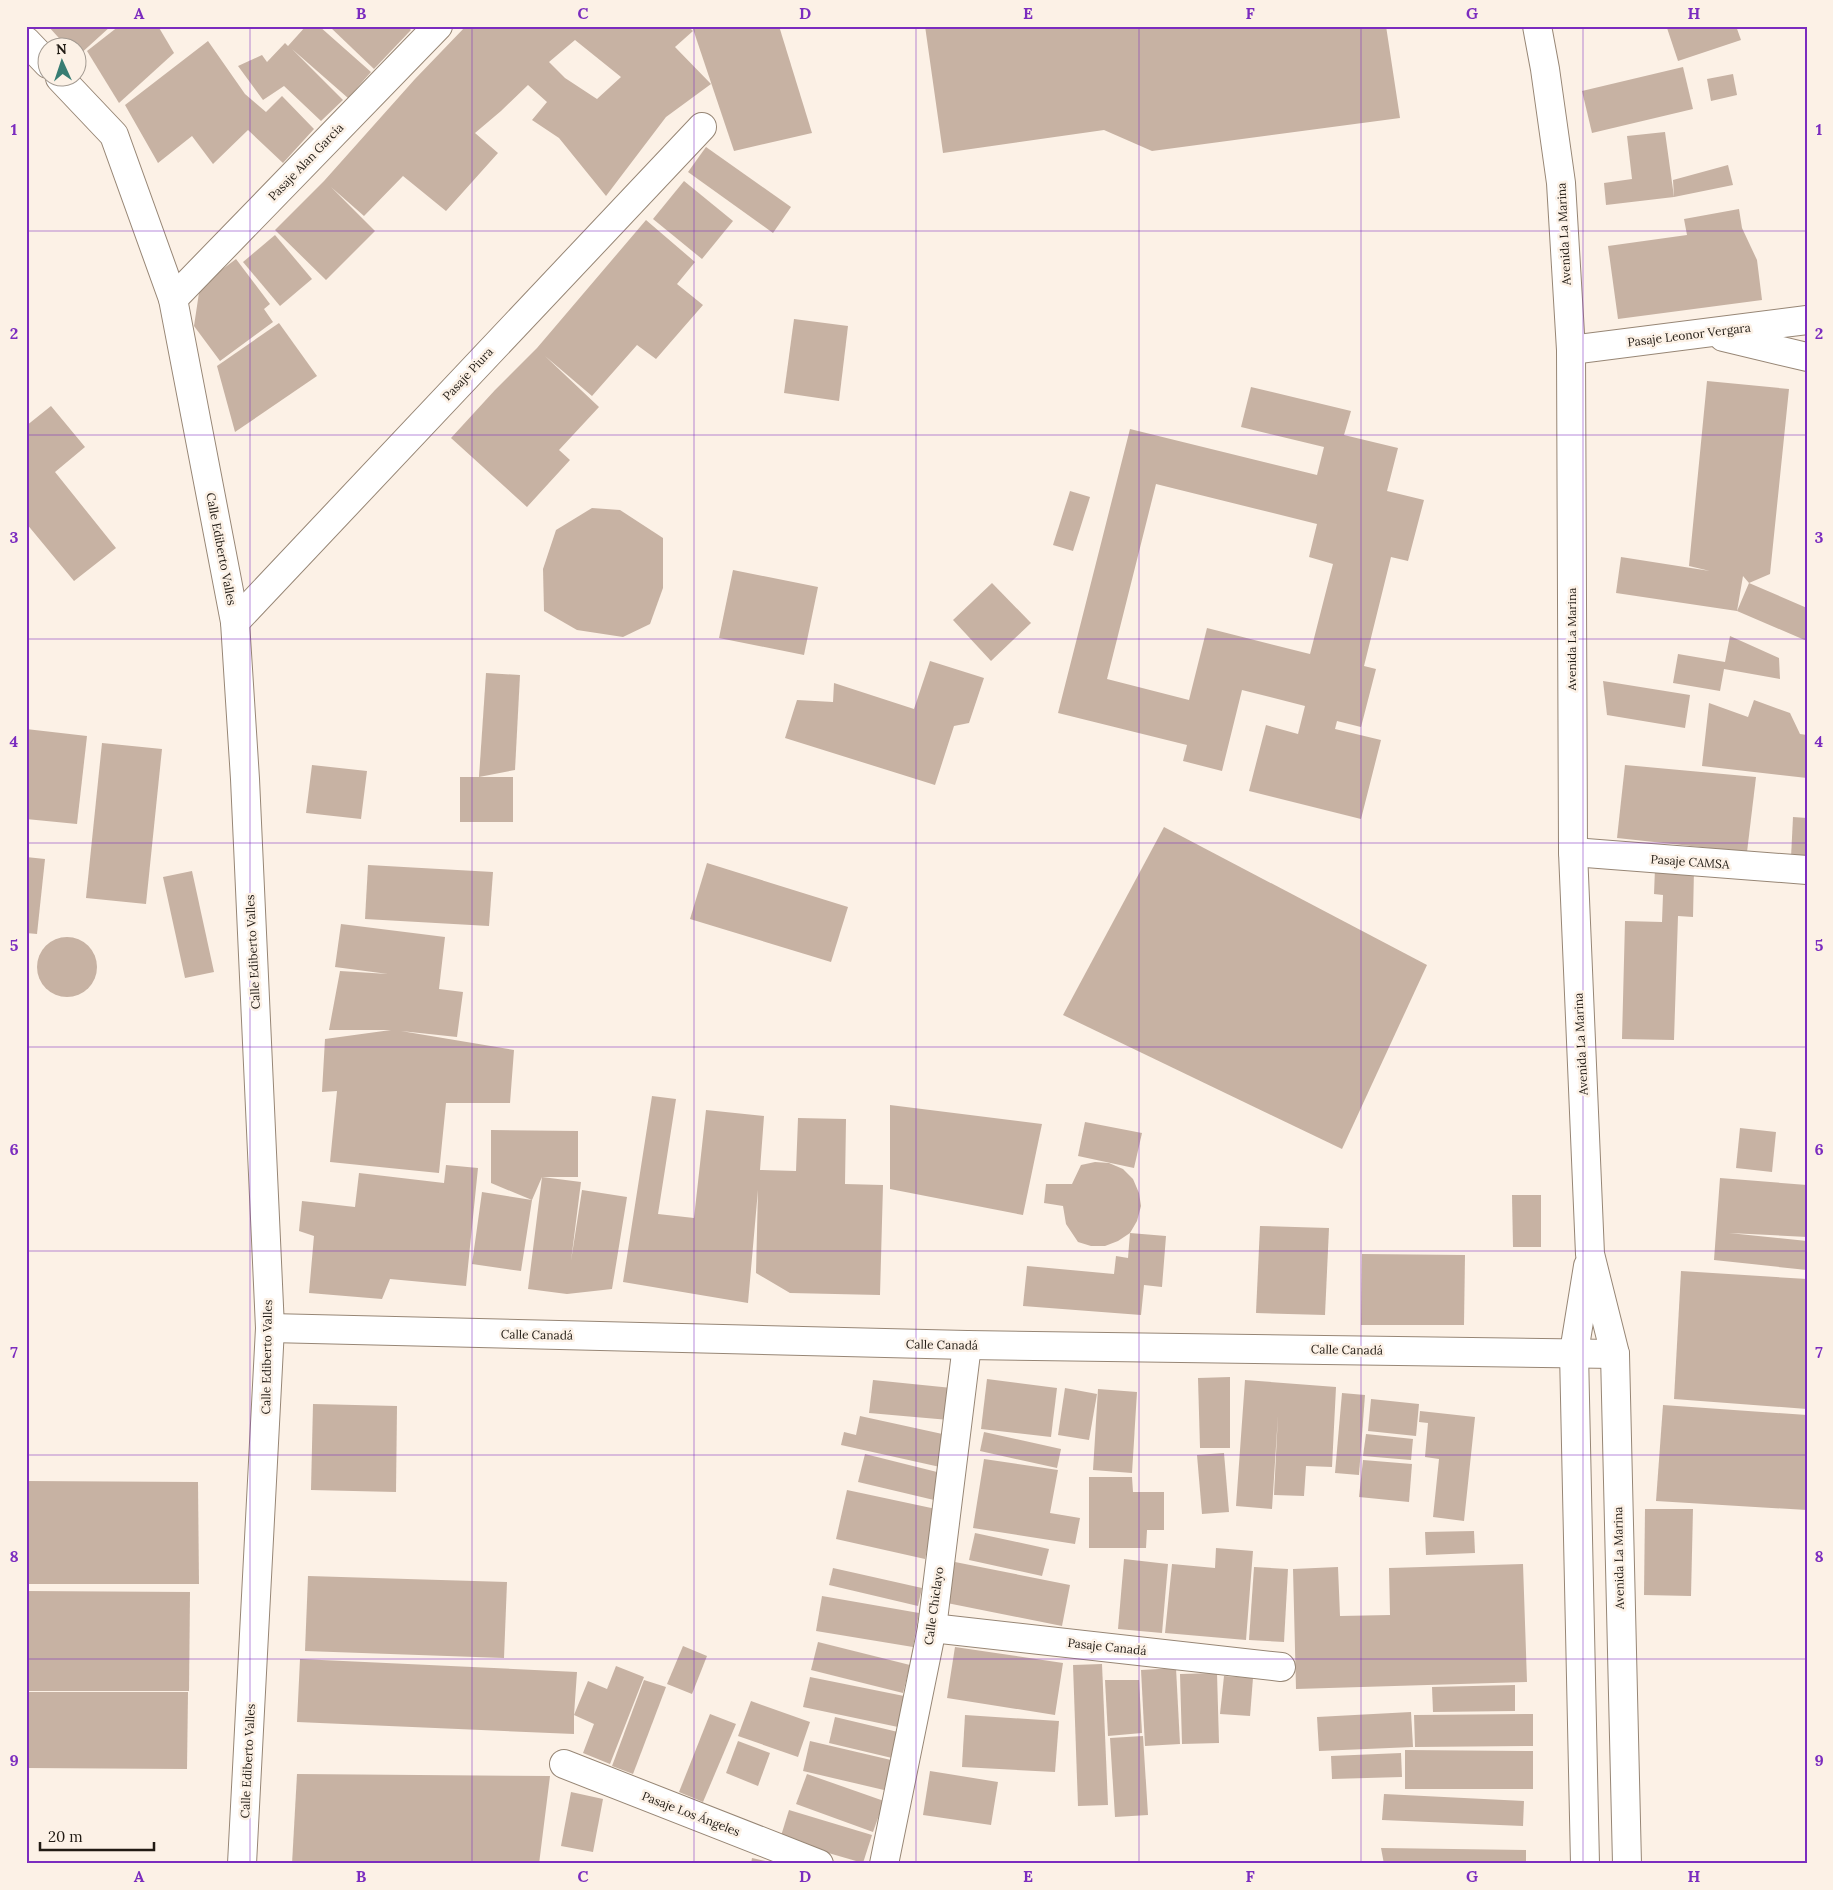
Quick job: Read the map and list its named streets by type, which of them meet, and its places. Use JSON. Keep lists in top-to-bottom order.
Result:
{
  "streets": {
    "street": [
      "Pasaje Alan García",
      "Avenida La Marina",
      "Pasaje Leonor Vergara",
      "Pasaje Piura",
      "Calle Ediberto Valles",
      "Pasaje CAMSA",
      "Calle Canadá",
      "Calle Chiclayo",
      "Pasaje Canadá",
      "Pasaje Los Ángeles"
    ]
  },
  "crossings": [
    ["Pasaje Alan García", "Calle Ediberto Valles"],
    ["Avenida La Marina", "Pasaje Leonor Vergara"],
    ["Avenida La Marina", "Pasaje CAMSA"],
    ["Avenida La Marina", "Calle Canadá"],
    ["Pasaje Piura", "Calle Ediberto Valles"],
    ["Calle Ediberto Valles", "Calle Canadá"],
    ["Calle Canadá", "Calle Chiclayo"],
    ["Calle Chiclayo", "Pasaje Canadá"]
  ],
  "scale_bar": "20 m",
  "north": "top",
  "grid": {
    "columns": [
      "A",
      "B",
      "C",
      "D",
      "E",
      "F",
      "G",
      "H"
    ],
    "rows": [
      "1",
      "2",
      "3",
      "4",
      "5",
      "6",
      "7",
      "8",
      "9"
    ]
  }
}
